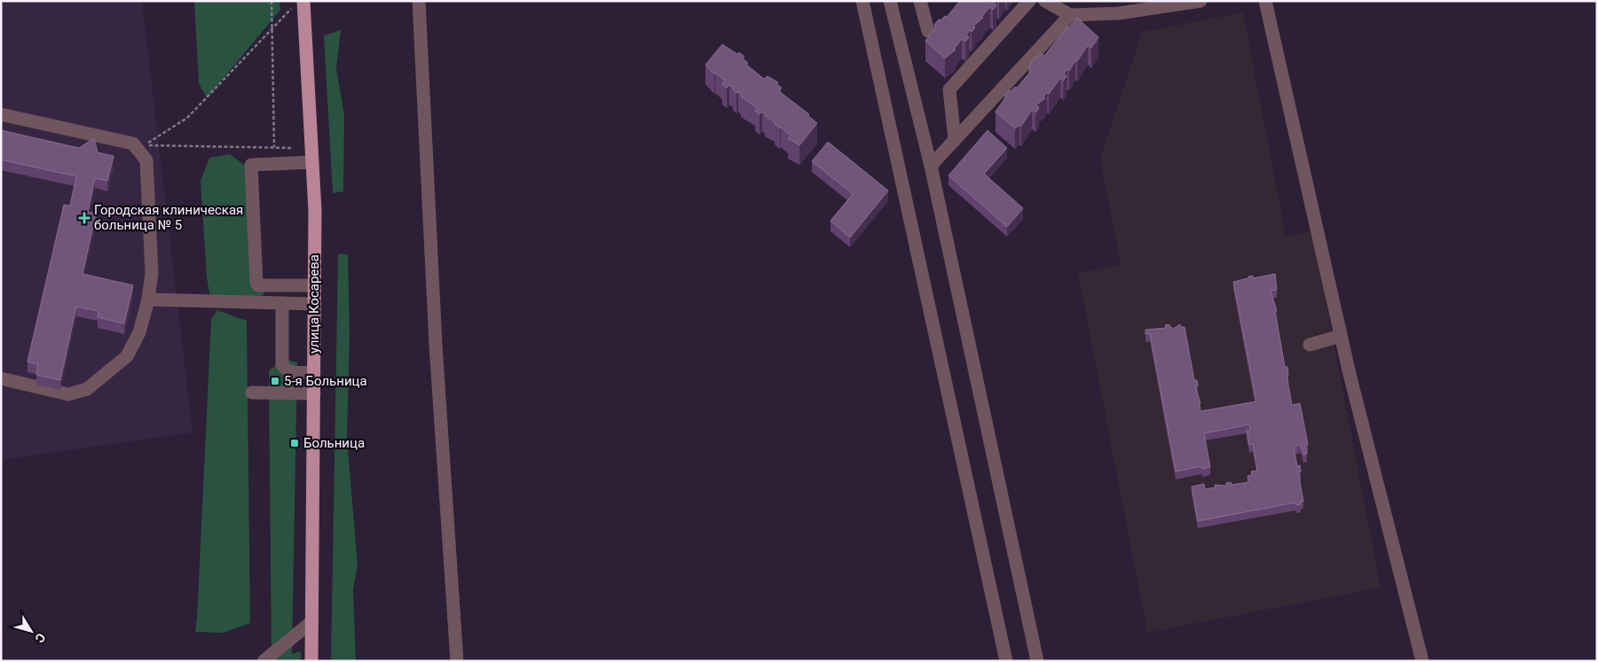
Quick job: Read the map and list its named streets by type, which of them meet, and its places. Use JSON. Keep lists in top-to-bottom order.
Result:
{
  "streets": {
    "main road": ["улица Косарева"]
  },
  "places": {
    "health": ["Городская клиническая больница № 5"],
    "transit": ["5-я Больница", "Больница"]
  },
  "north": "bottom right"
}
